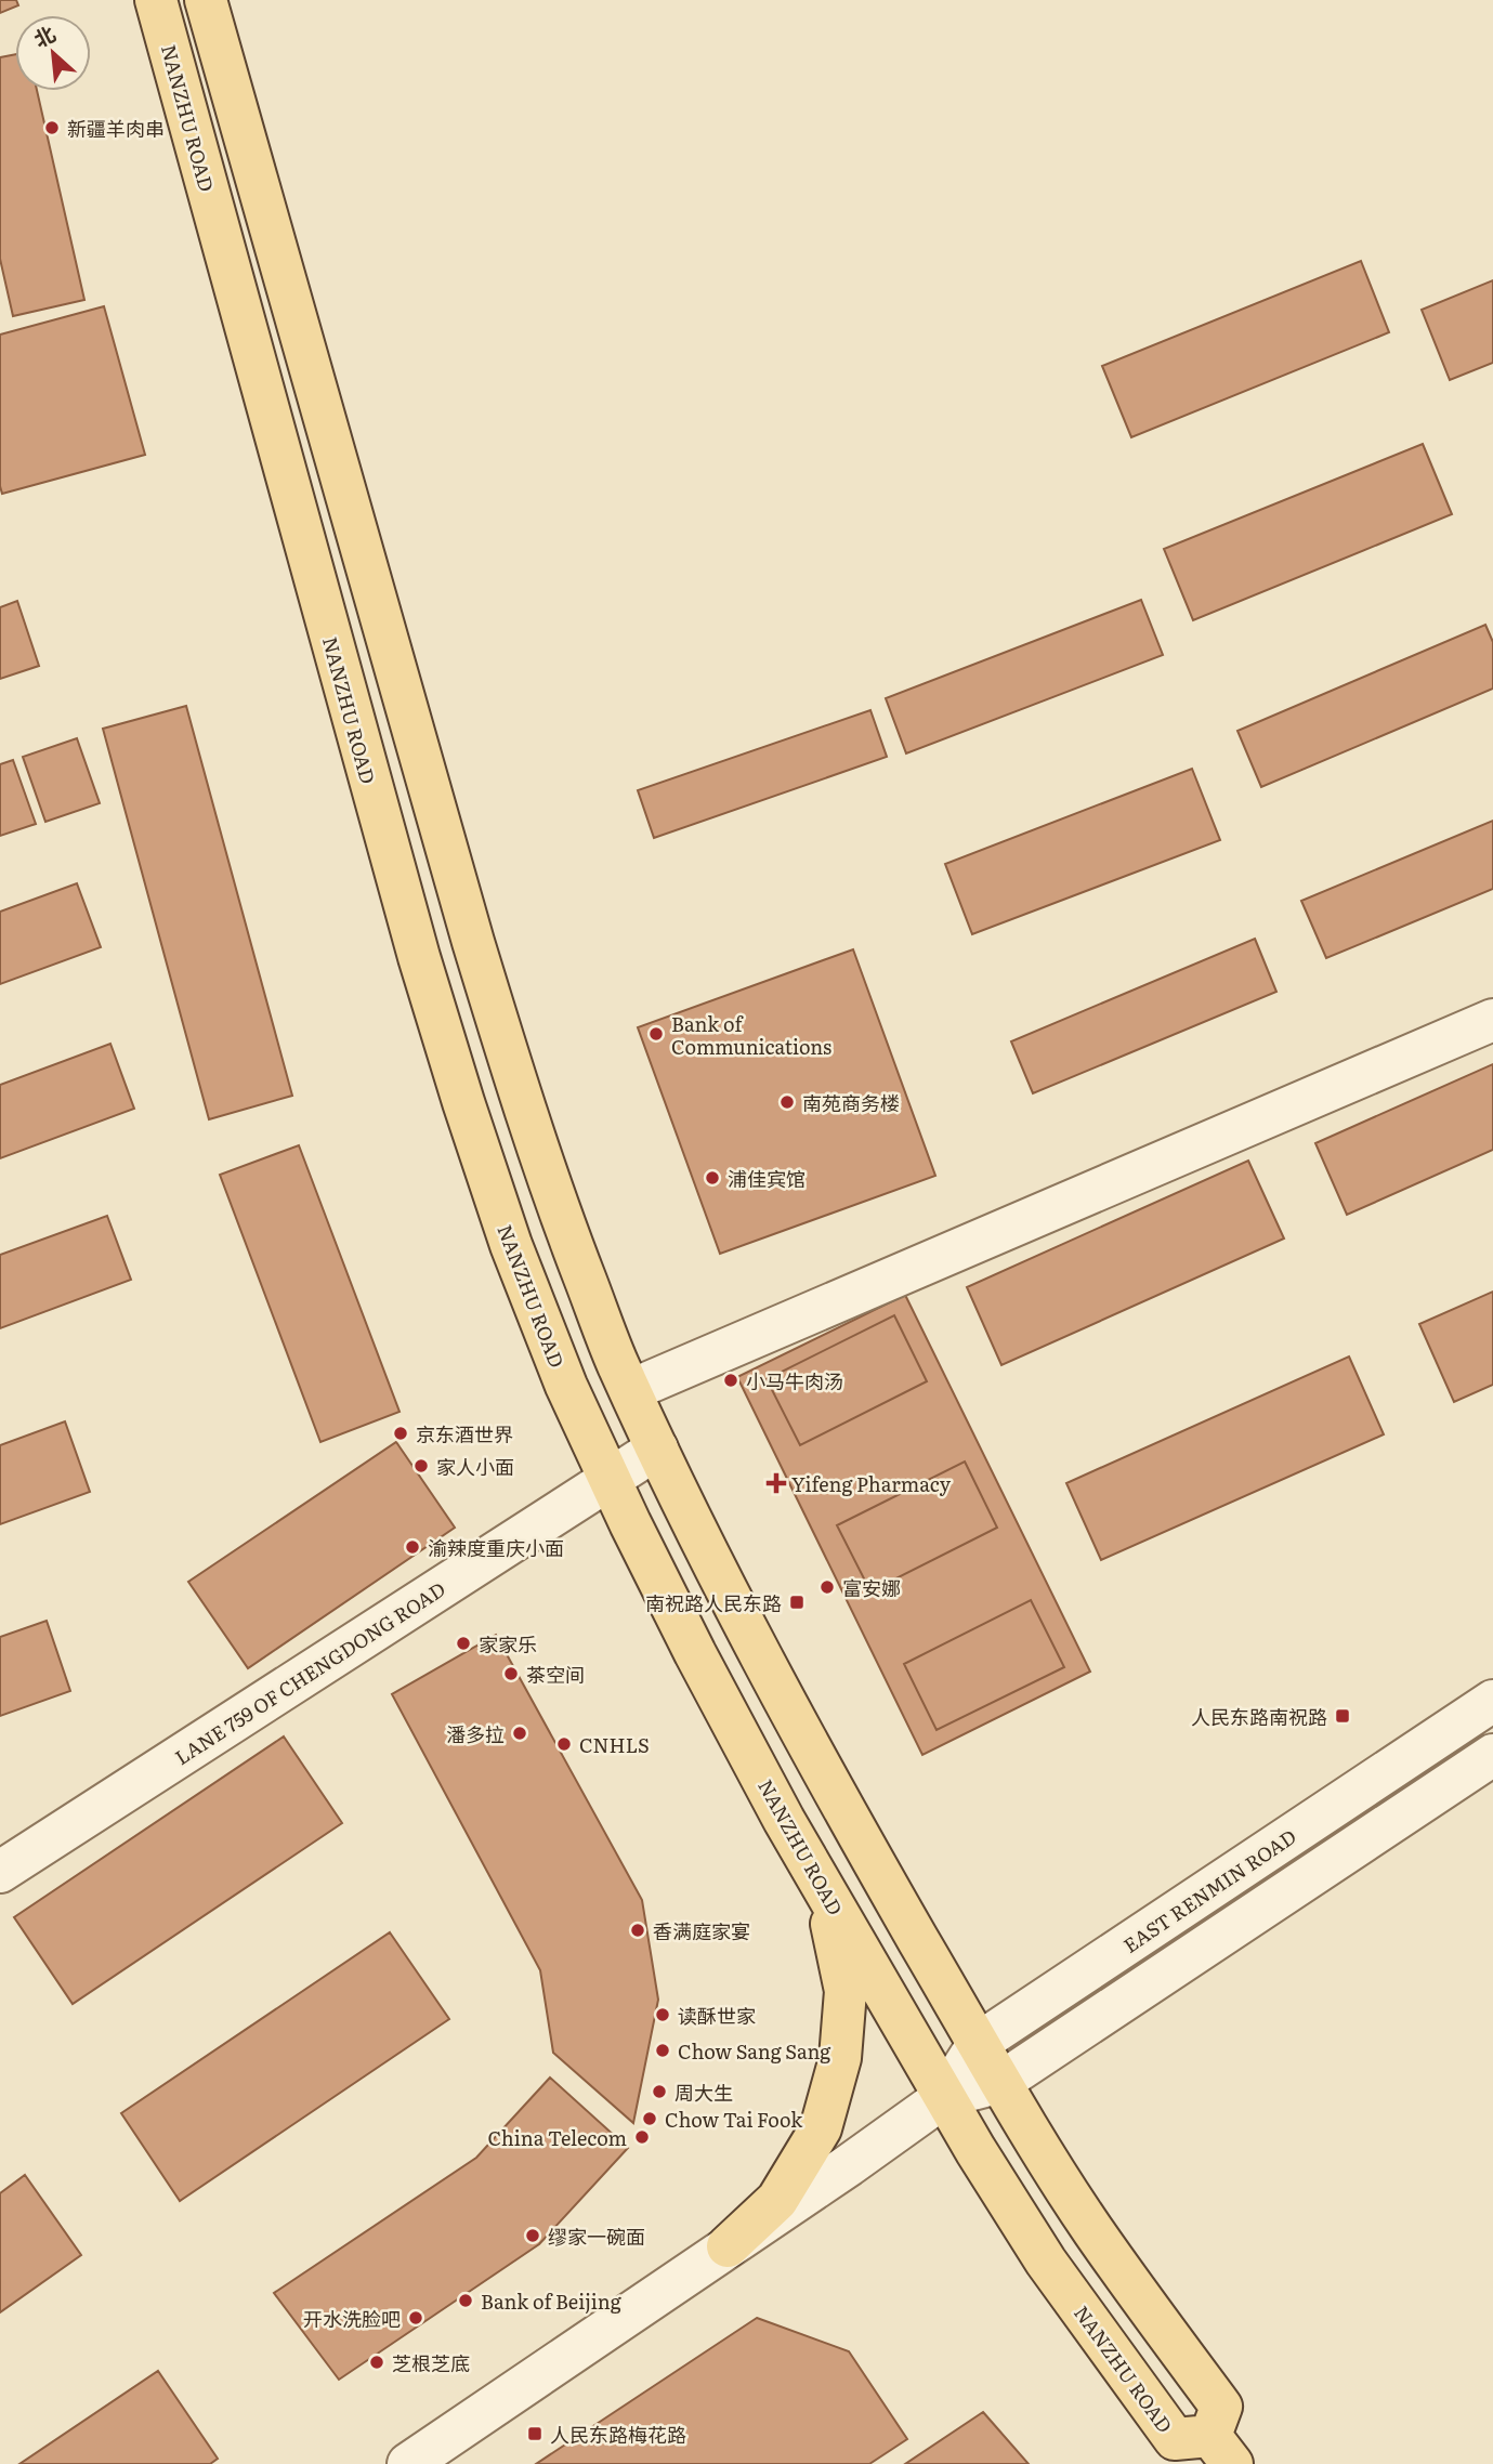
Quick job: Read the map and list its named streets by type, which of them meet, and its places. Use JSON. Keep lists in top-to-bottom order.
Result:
{
  "streets": {
    "main road": ["NANZHU ROAD"],
    "street": ["LANE 759 OF CHENGDONG ROAD", "EAST RENMIN ROAD"]
  },
  "crossings": [
    ["NANZHU ROAD", "LANE 759 OF CHENGDONG ROAD"],
    ["NANZHU ROAD", "EAST RENMIN ROAD"]
  ],
  "places": {
    "other": [
      "新疆羊肉串",
      "Bank of Communications",
      "南苑商务楼",
      "浦佳宾馆",
      "小马牛肉汤",
      "京东酒世界",
      "家人小面",
      "渝辣度重庆小面",
      "富安娜",
      "家家乐",
      "茶空间",
      "潘多拉",
      "CNHLS",
      "香满庭家宴",
      "读酥世家",
      "Chow Sang Sang",
      "周大生",
      "Chow Tai Fook",
      "China Telecom",
      "缪家一碗面",
      "Bank of Beijing",
      "开水洗脸吧",
      "芝根芝底"
    ],
    "health": ["Yifeng Pharmacy"],
    "transit": ["南祝路人民东路", "人民东路南祝路", "人民东路梅花路"]
  },
  "north": "top left"
}
